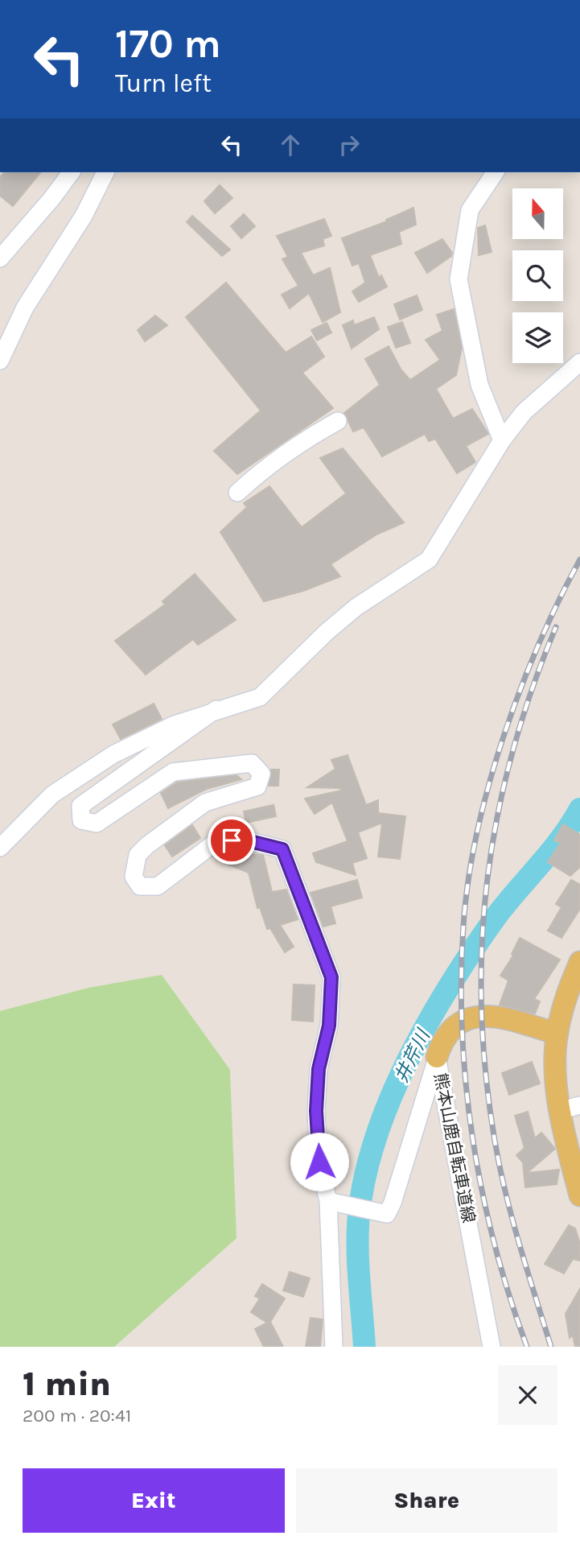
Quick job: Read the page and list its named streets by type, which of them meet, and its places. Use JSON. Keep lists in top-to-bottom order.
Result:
{
  "streets": {
    "main road": ["熊本山鹿自転車道線"]
  },
  "water": ["井芹川"],
  "north": "top",
  "page": {
    "turn": ["170 m", "Turn left"],
    "heading": ["1 min", "200 m · 20:41"],
    "buttons": ["Exit", "Share"]
  }
}
